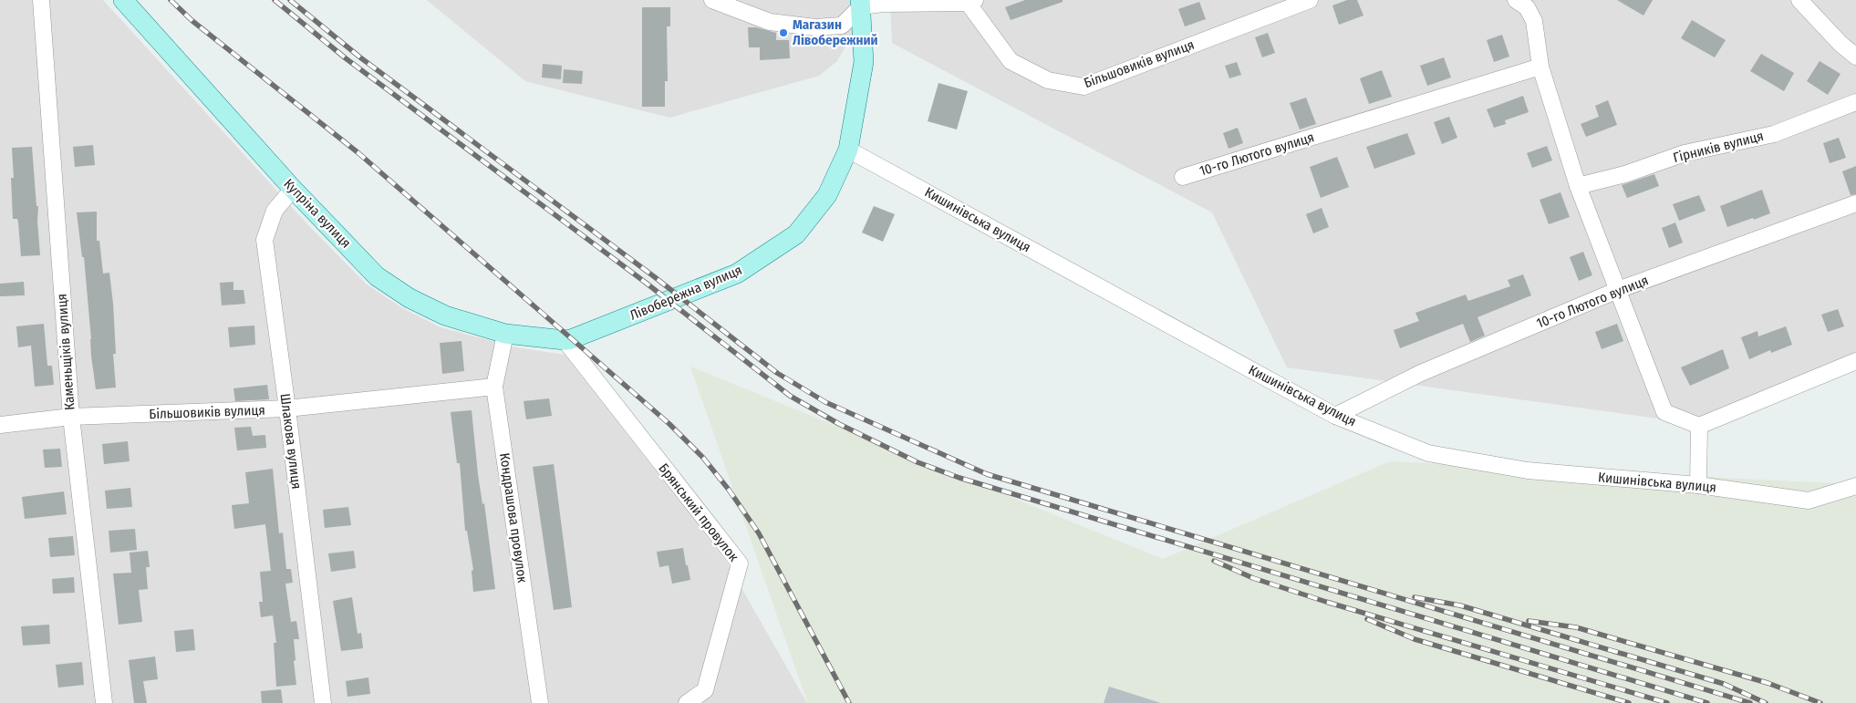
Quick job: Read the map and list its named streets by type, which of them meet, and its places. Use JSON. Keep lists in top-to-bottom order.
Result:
{
  "streets": {
    "main road": ["Купріна вулиця", "Лівобережна вулиця"],
    "street": [
      "Більшовиків вулиця",
      "Гірників вулиця",
      "10-го Лютого вулиця",
      "Кишинівська вулиця",
      "Каменьщіків вулиця",
      "Шлакова вулиця",
      "Брянський провулок",
      "Кондрашова провулок"
    ]
  },
  "crossings": [
    ["Більшовиків вулиця", "Лівобережна вулиця"],
    ["Більшовиків вулиця", "Каменьщіків вулиця"],
    ["Більшовиків вулиця", "Шлакова вулиця"],
    ["Більшовиків вулиця", "Кондрашова провулок"],
    ["10-го Лютого вулиця", "Кишинівська вулиця"],
    ["Купріна вулиця", "Лівобережна вулиця"],
    ["Купріна вулиця", "Шлакова вулиця"],
    ["Купріна вулиця", "Брянський провулок"],
    ["Купріна вулиця", "Кондрашова провулок"],
    ["Кишинівська вулиця", "Лівобережна вулиця"],
    ["Лівобережна вулиця", "Брянський провулок"]
  ],
  "places": ["Магазин Лівобережний"]
}
